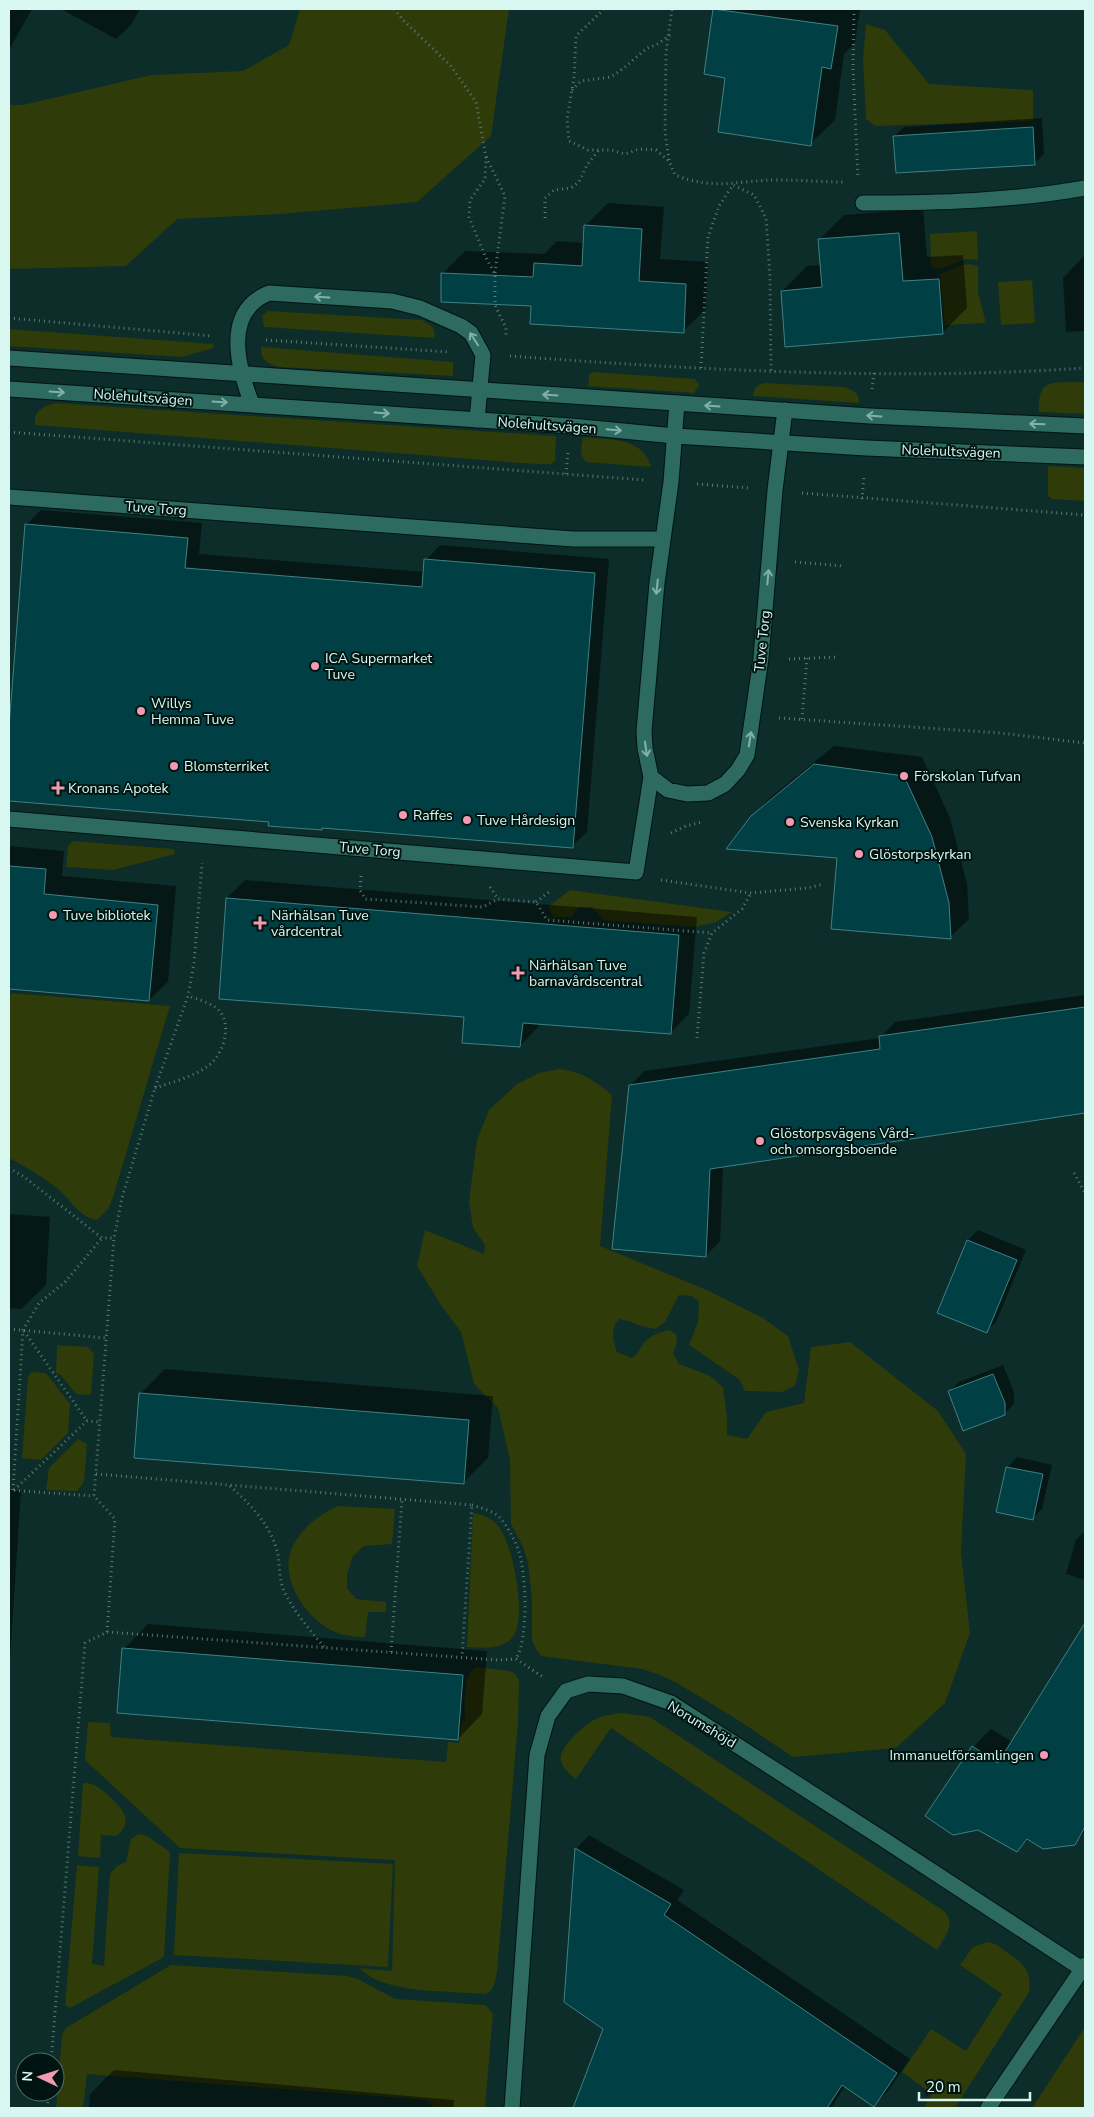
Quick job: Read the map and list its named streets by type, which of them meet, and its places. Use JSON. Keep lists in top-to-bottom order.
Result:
{
  "streets": {
    "street": ["Nolehultsvägen", "Tuve Torg", "Norumshöjd"]
  },
  "crossings": [
    ["Nolehultsvägen", "Tuve Torg"]
  ],
  "places": {
    "other": [
      "ICA Supermarket Tuve",
      "Willys Hemma Tuve",
      "Blomsterriket",
      "Förskolan Tufvan",
      "Raffes",
      "Tuve Hårdesign",
      "Svenska Kyrkan",
      "Glöstorpskyrkan",
      "Tuve bibliotek",
      "Glöstorpsvägens Vård- och omsorgsboende",
      "Immanuelförsamlingen"
    ],
    "health": ["Kronans Apotek", "Närhälsan Tuve vårdcentral", "Närhälsan Tuve barnavårdscentral"]
  },
  "scale_bar": "20 m",
  "north": "left"
}
